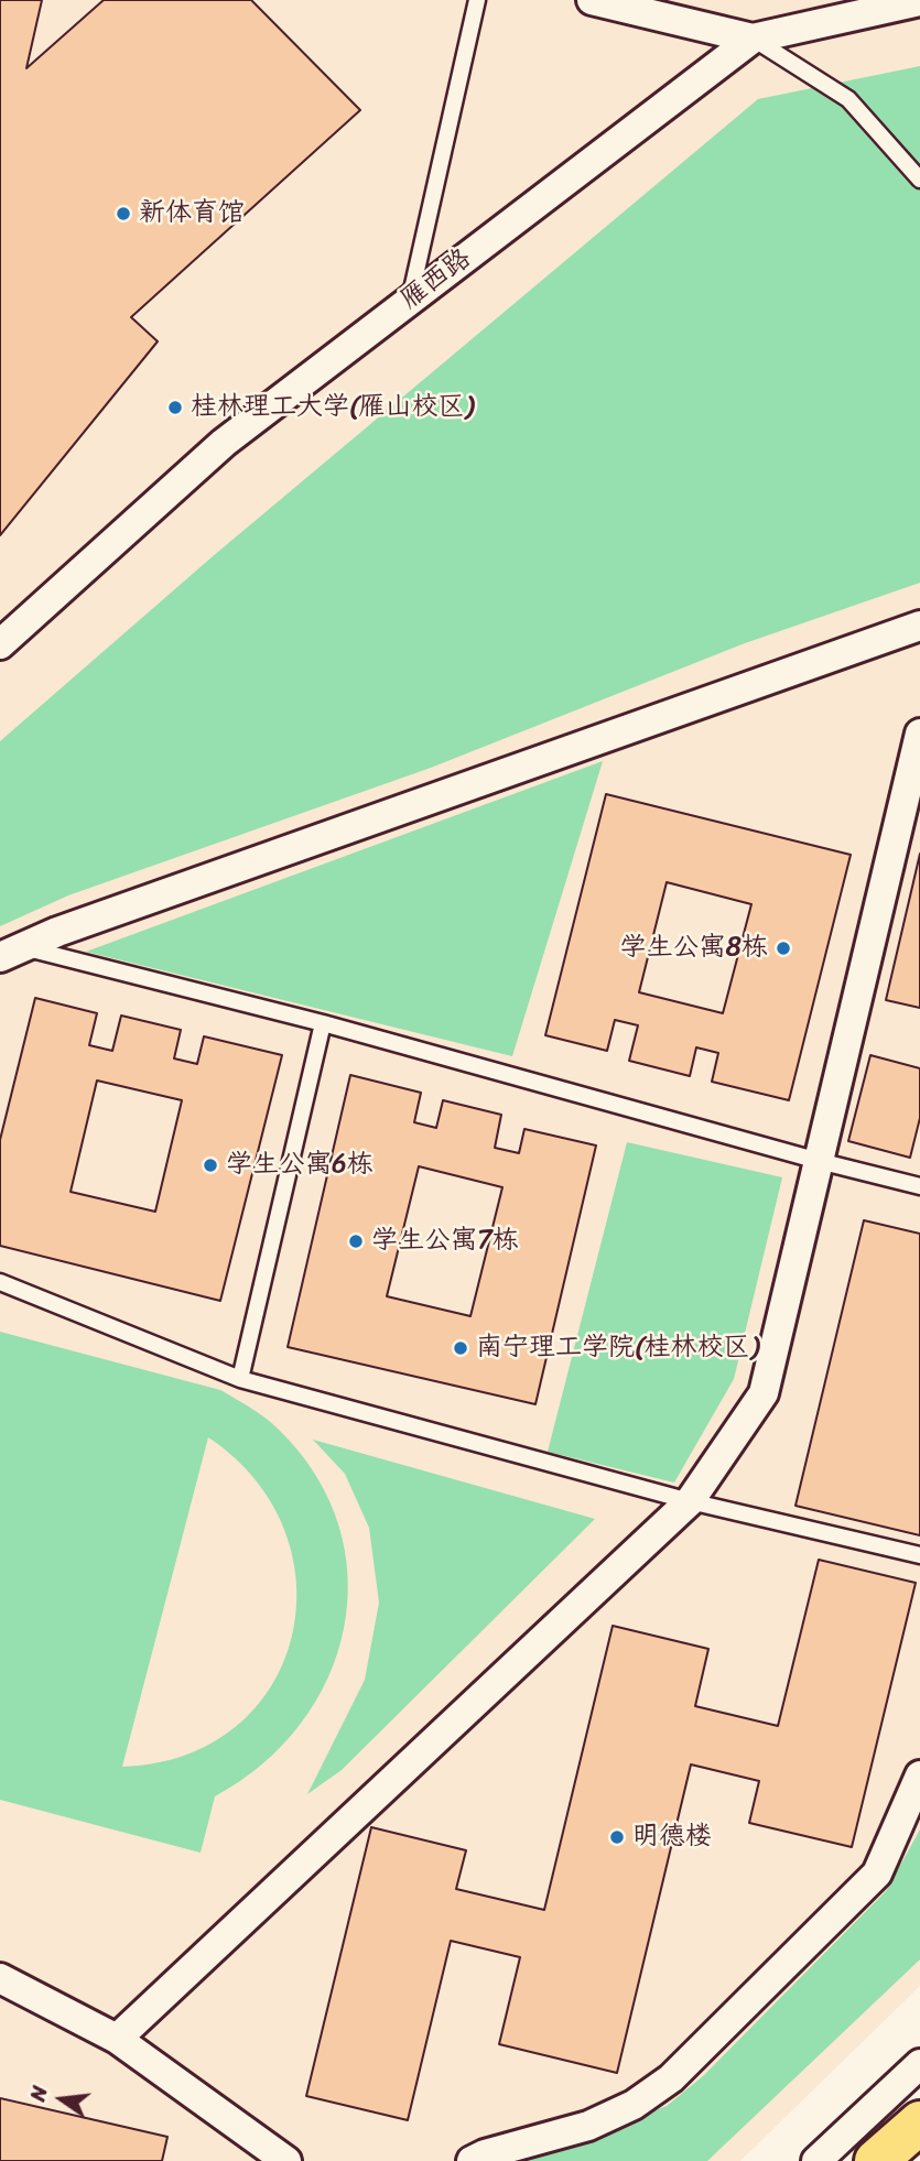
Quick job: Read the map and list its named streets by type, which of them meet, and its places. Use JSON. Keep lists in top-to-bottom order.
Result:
{
  "streets": {
    "street": ["雁西路"]
  },
  "places": [
    "新体育馆",
    "桂林理工大学(雁山校区)",
    "学生公寓8栋",
    "学生公寓6栋",
    "学生公寓7栋",
    "南宁理工学院(桂林校区)",
    "明德楼"
  ],
  "north": "left"
}
